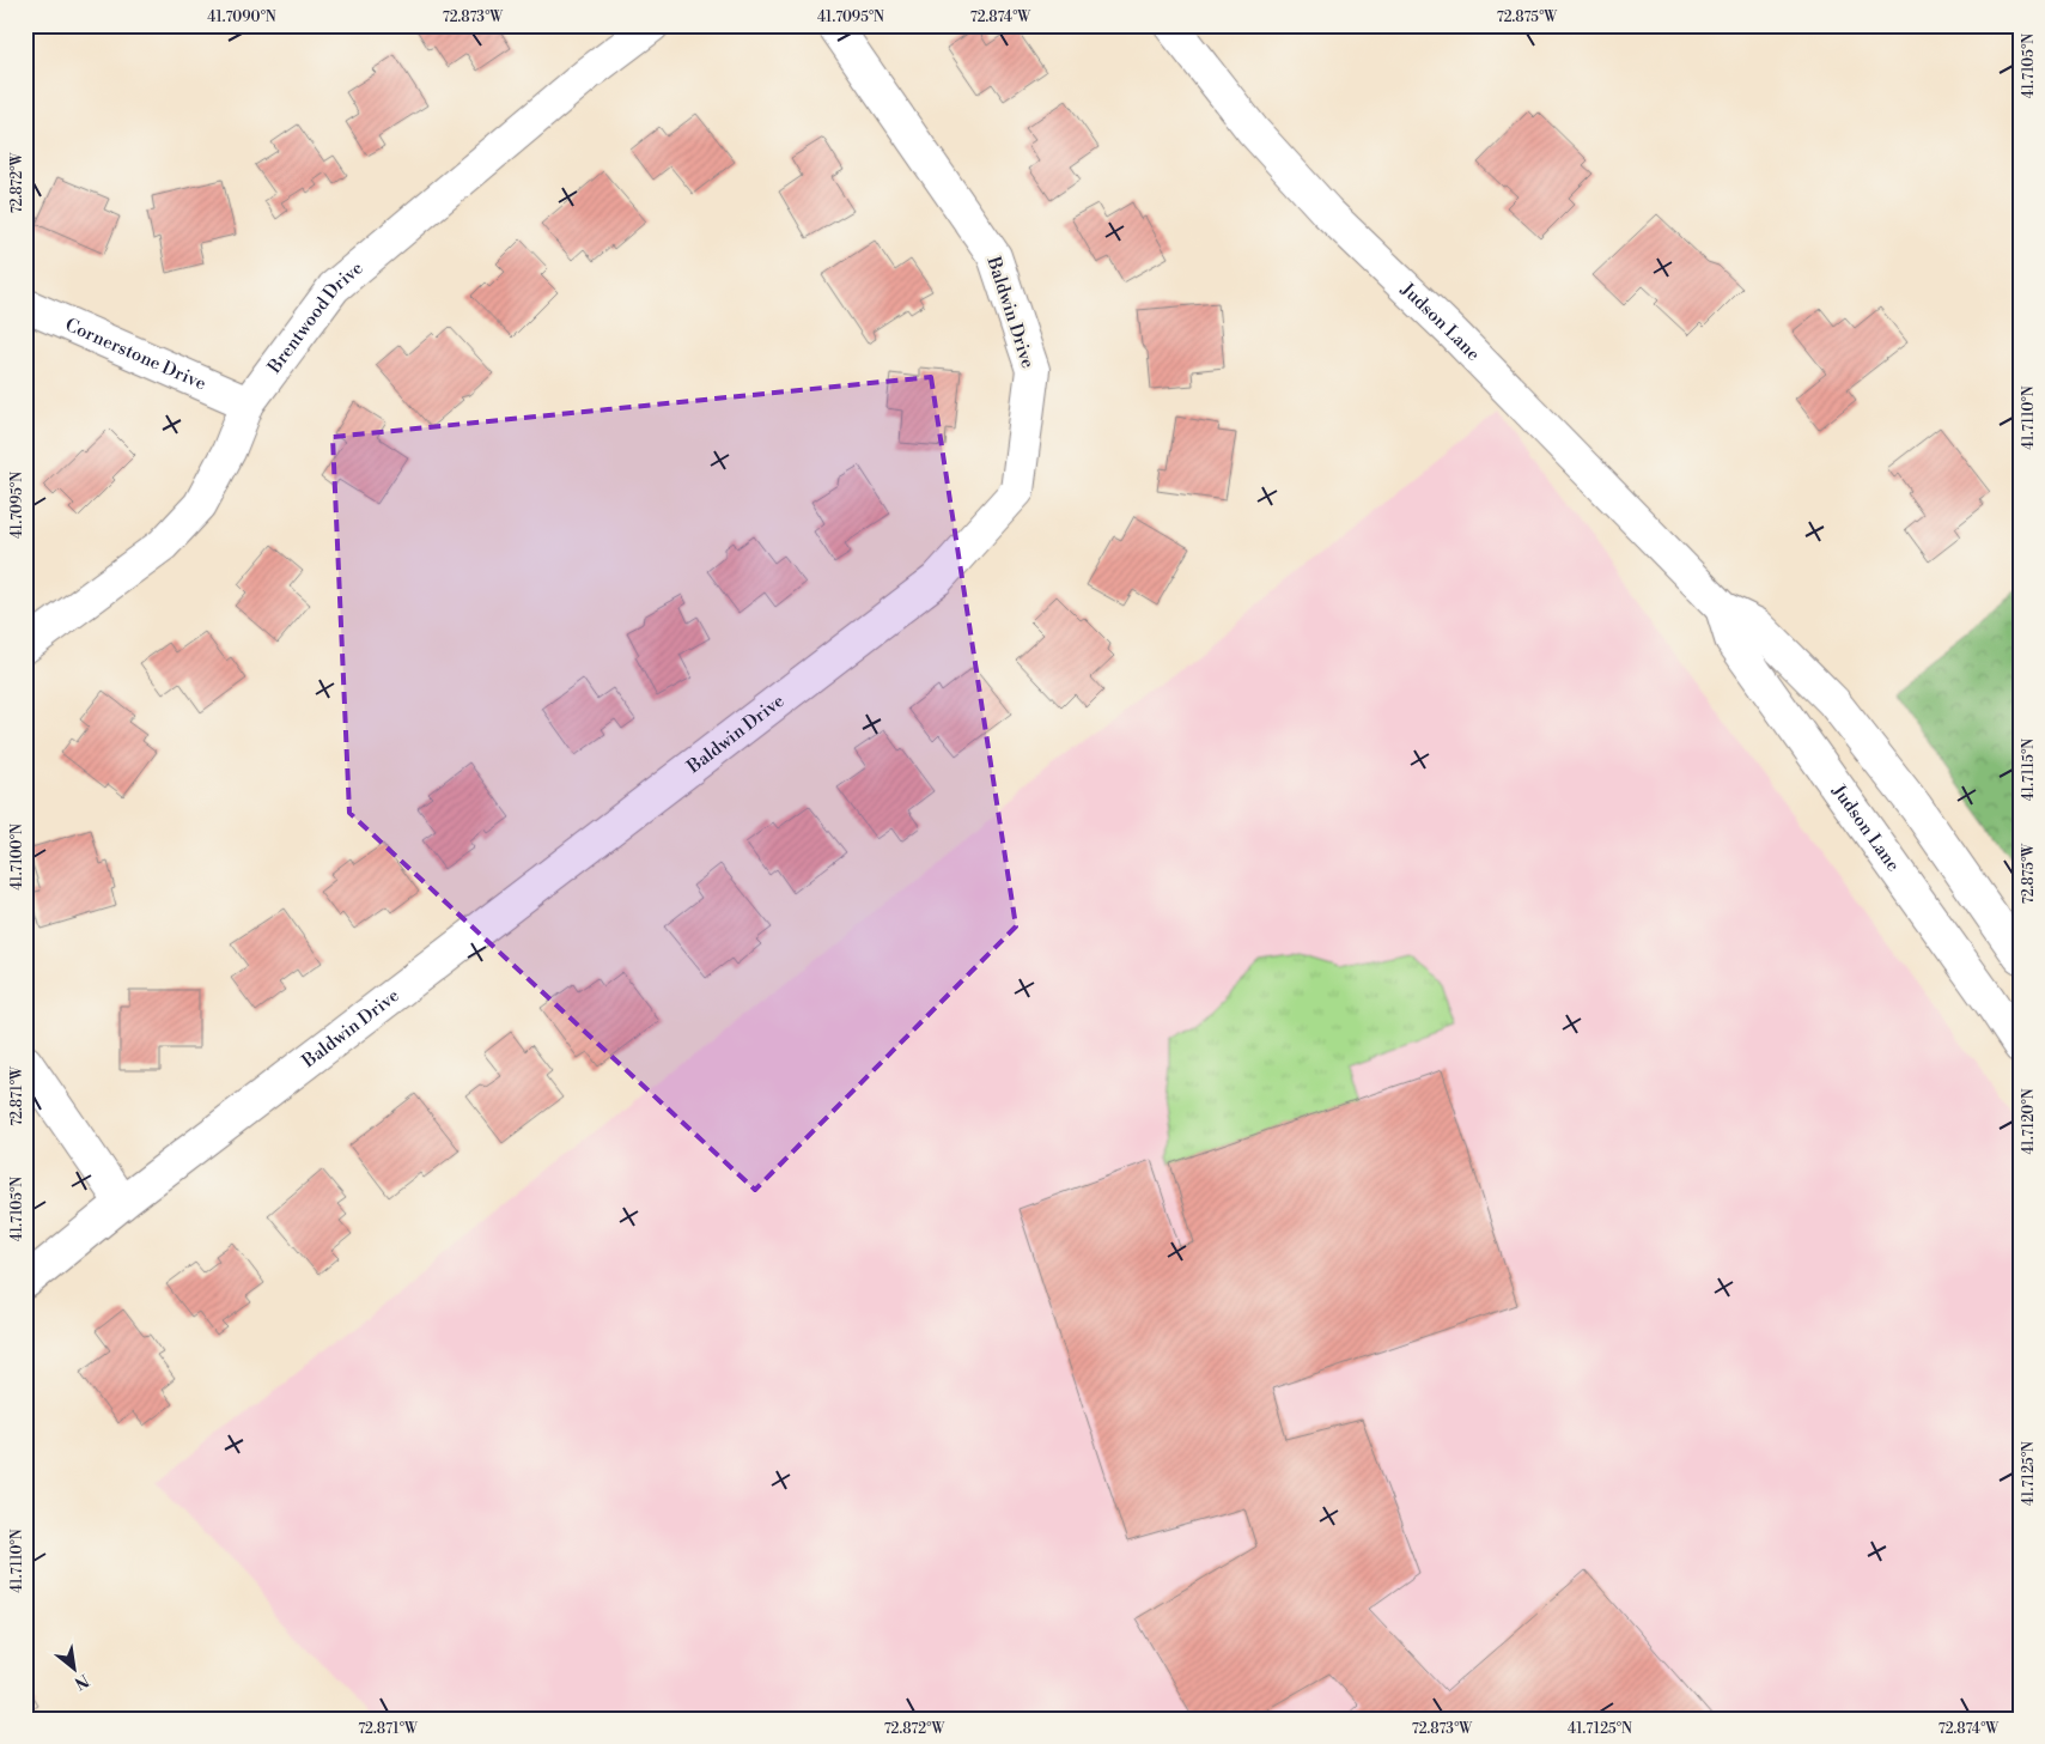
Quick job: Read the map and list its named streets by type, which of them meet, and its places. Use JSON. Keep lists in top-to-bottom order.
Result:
{
  "streets": {
    "street": [
      "Baldwin Drive",
      "Brentwood Drive",
      "Judson Lane",
      "Cornerstone Drive"
    ]
  },
  "crossings": [
    ["Brentwood Drive", "Cornerstone Drive"]
  ],
  "north": "bottom right",
  "coordinates": [
    "41.7090°N",
    "72.873°W",
    "41.7095°N",
    "72.874°W",
    "72.875°W",
    "41.7105°N",
    "72.872°W",
    "41.7110°N",
    "41.7115°N",
    "41.7100°N",
    "72.871°W",
    "41.7120°N",
    "41.7125°N"
  ]
}
